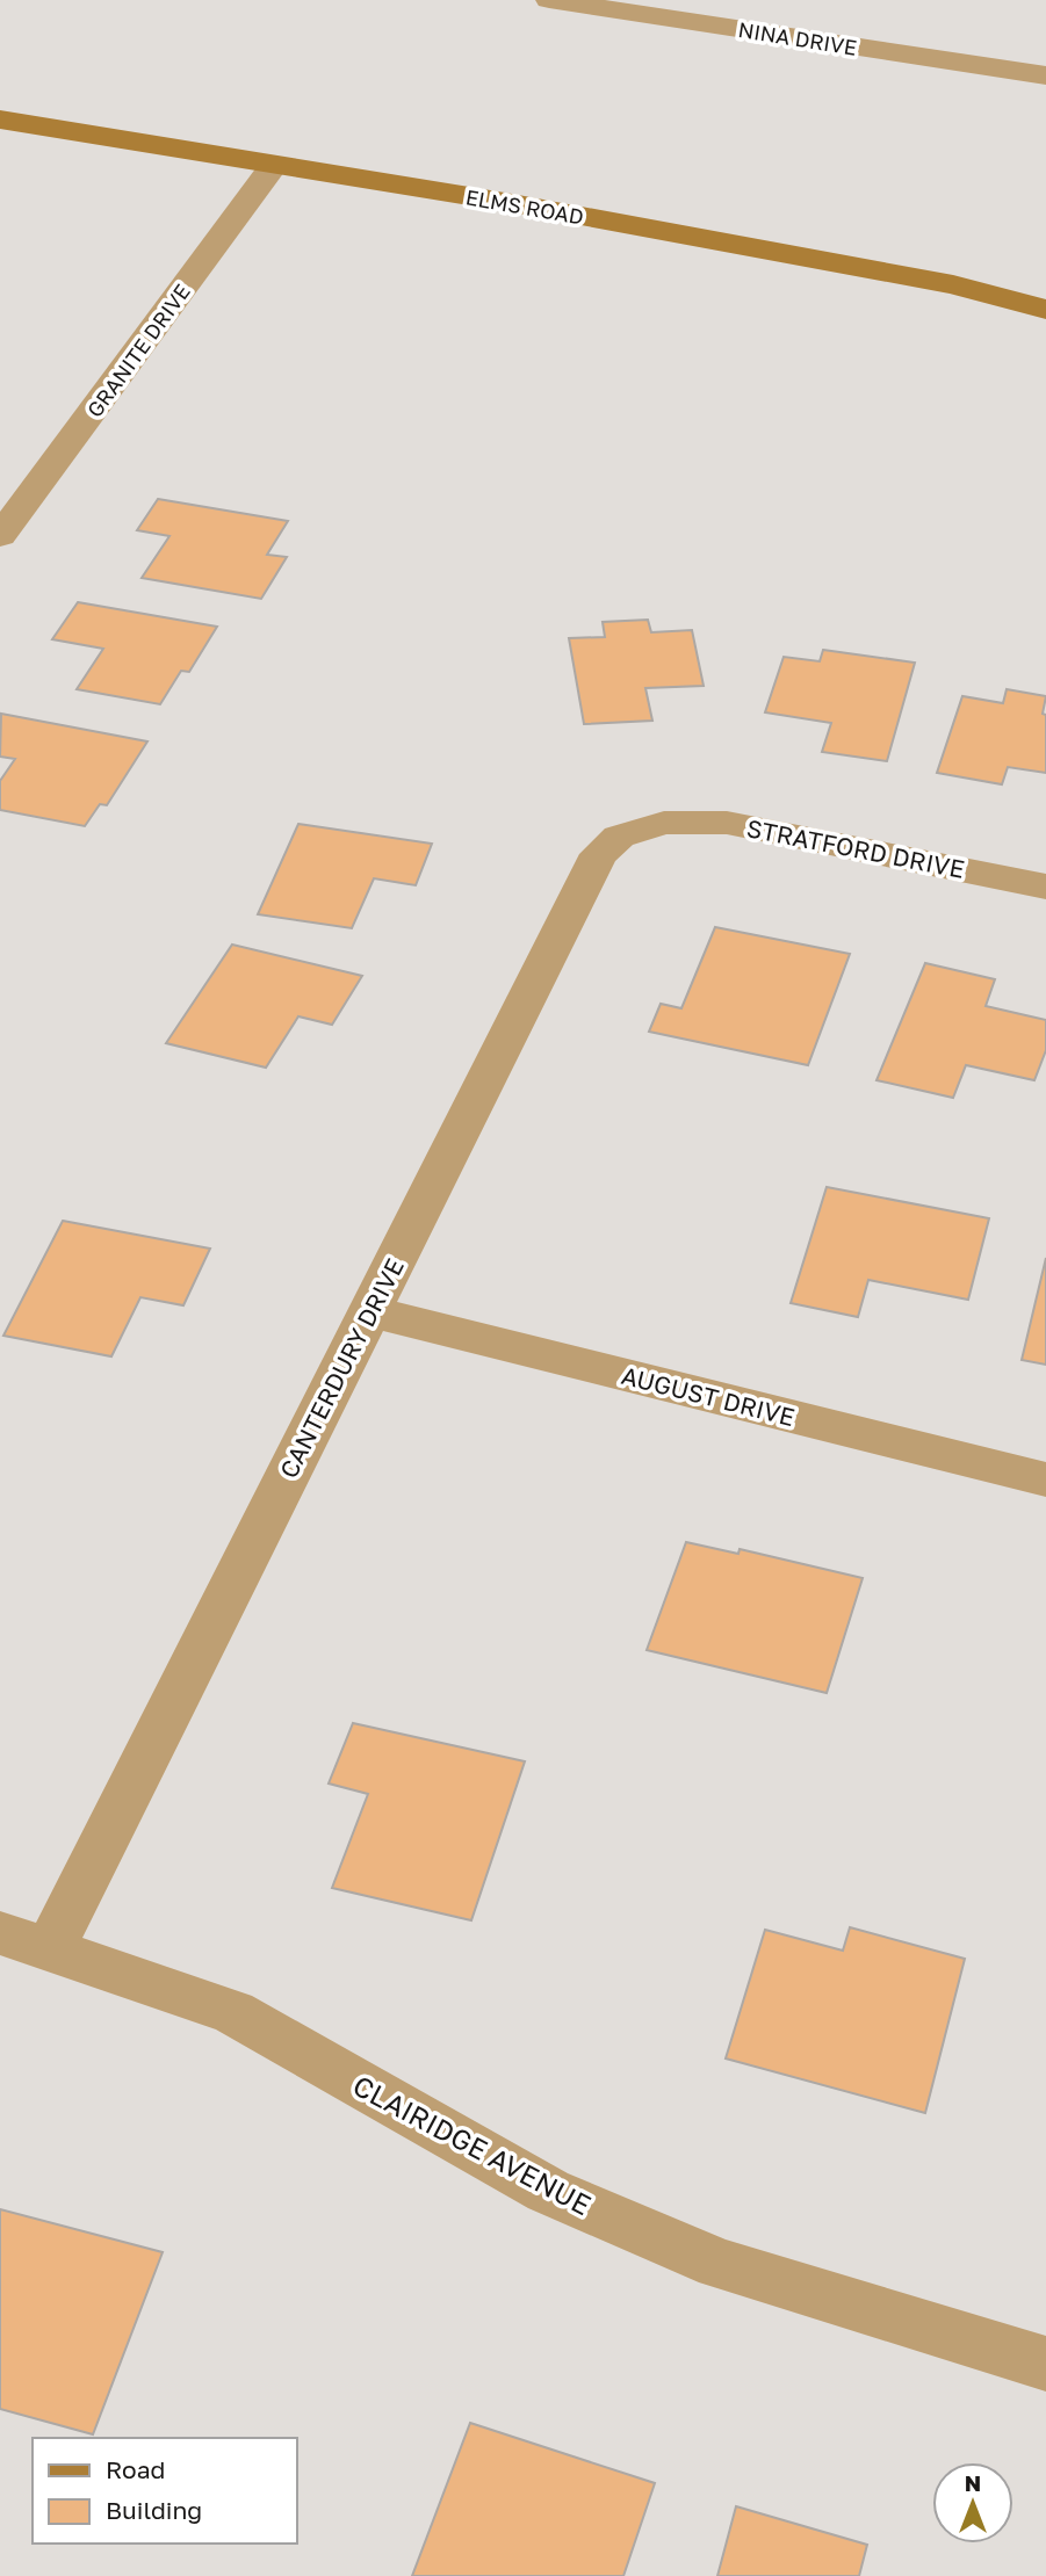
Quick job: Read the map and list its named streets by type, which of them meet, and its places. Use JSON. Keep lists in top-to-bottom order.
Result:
{
  "streets": {
    "main road": ["ELMS ROAD"],
    "street": [
      "NINA DRIVE",
      "GRANITE DRIVE",
      "STRATFORD DRIVE",
      "CANTERDURY DRIVE",
      "AUGUST DRIVE",
      "CLAIRIDGE AVENUE"
    ]
  },
  "crossings": [
    ["ELMS ROAD", "GRANITE DRIVE"],
    ["STRATFORD DRIVE", "CANTERDURY DRIVE"],
    ["CANTERDURY DRIVE", "AUGUST DRIVE"],
    ["CANTERDURY DRIVE", "CLAIRIDGE AVENUE"]
  ],
  "legend": ["Road", "Building"],
  "north": "top"
}
